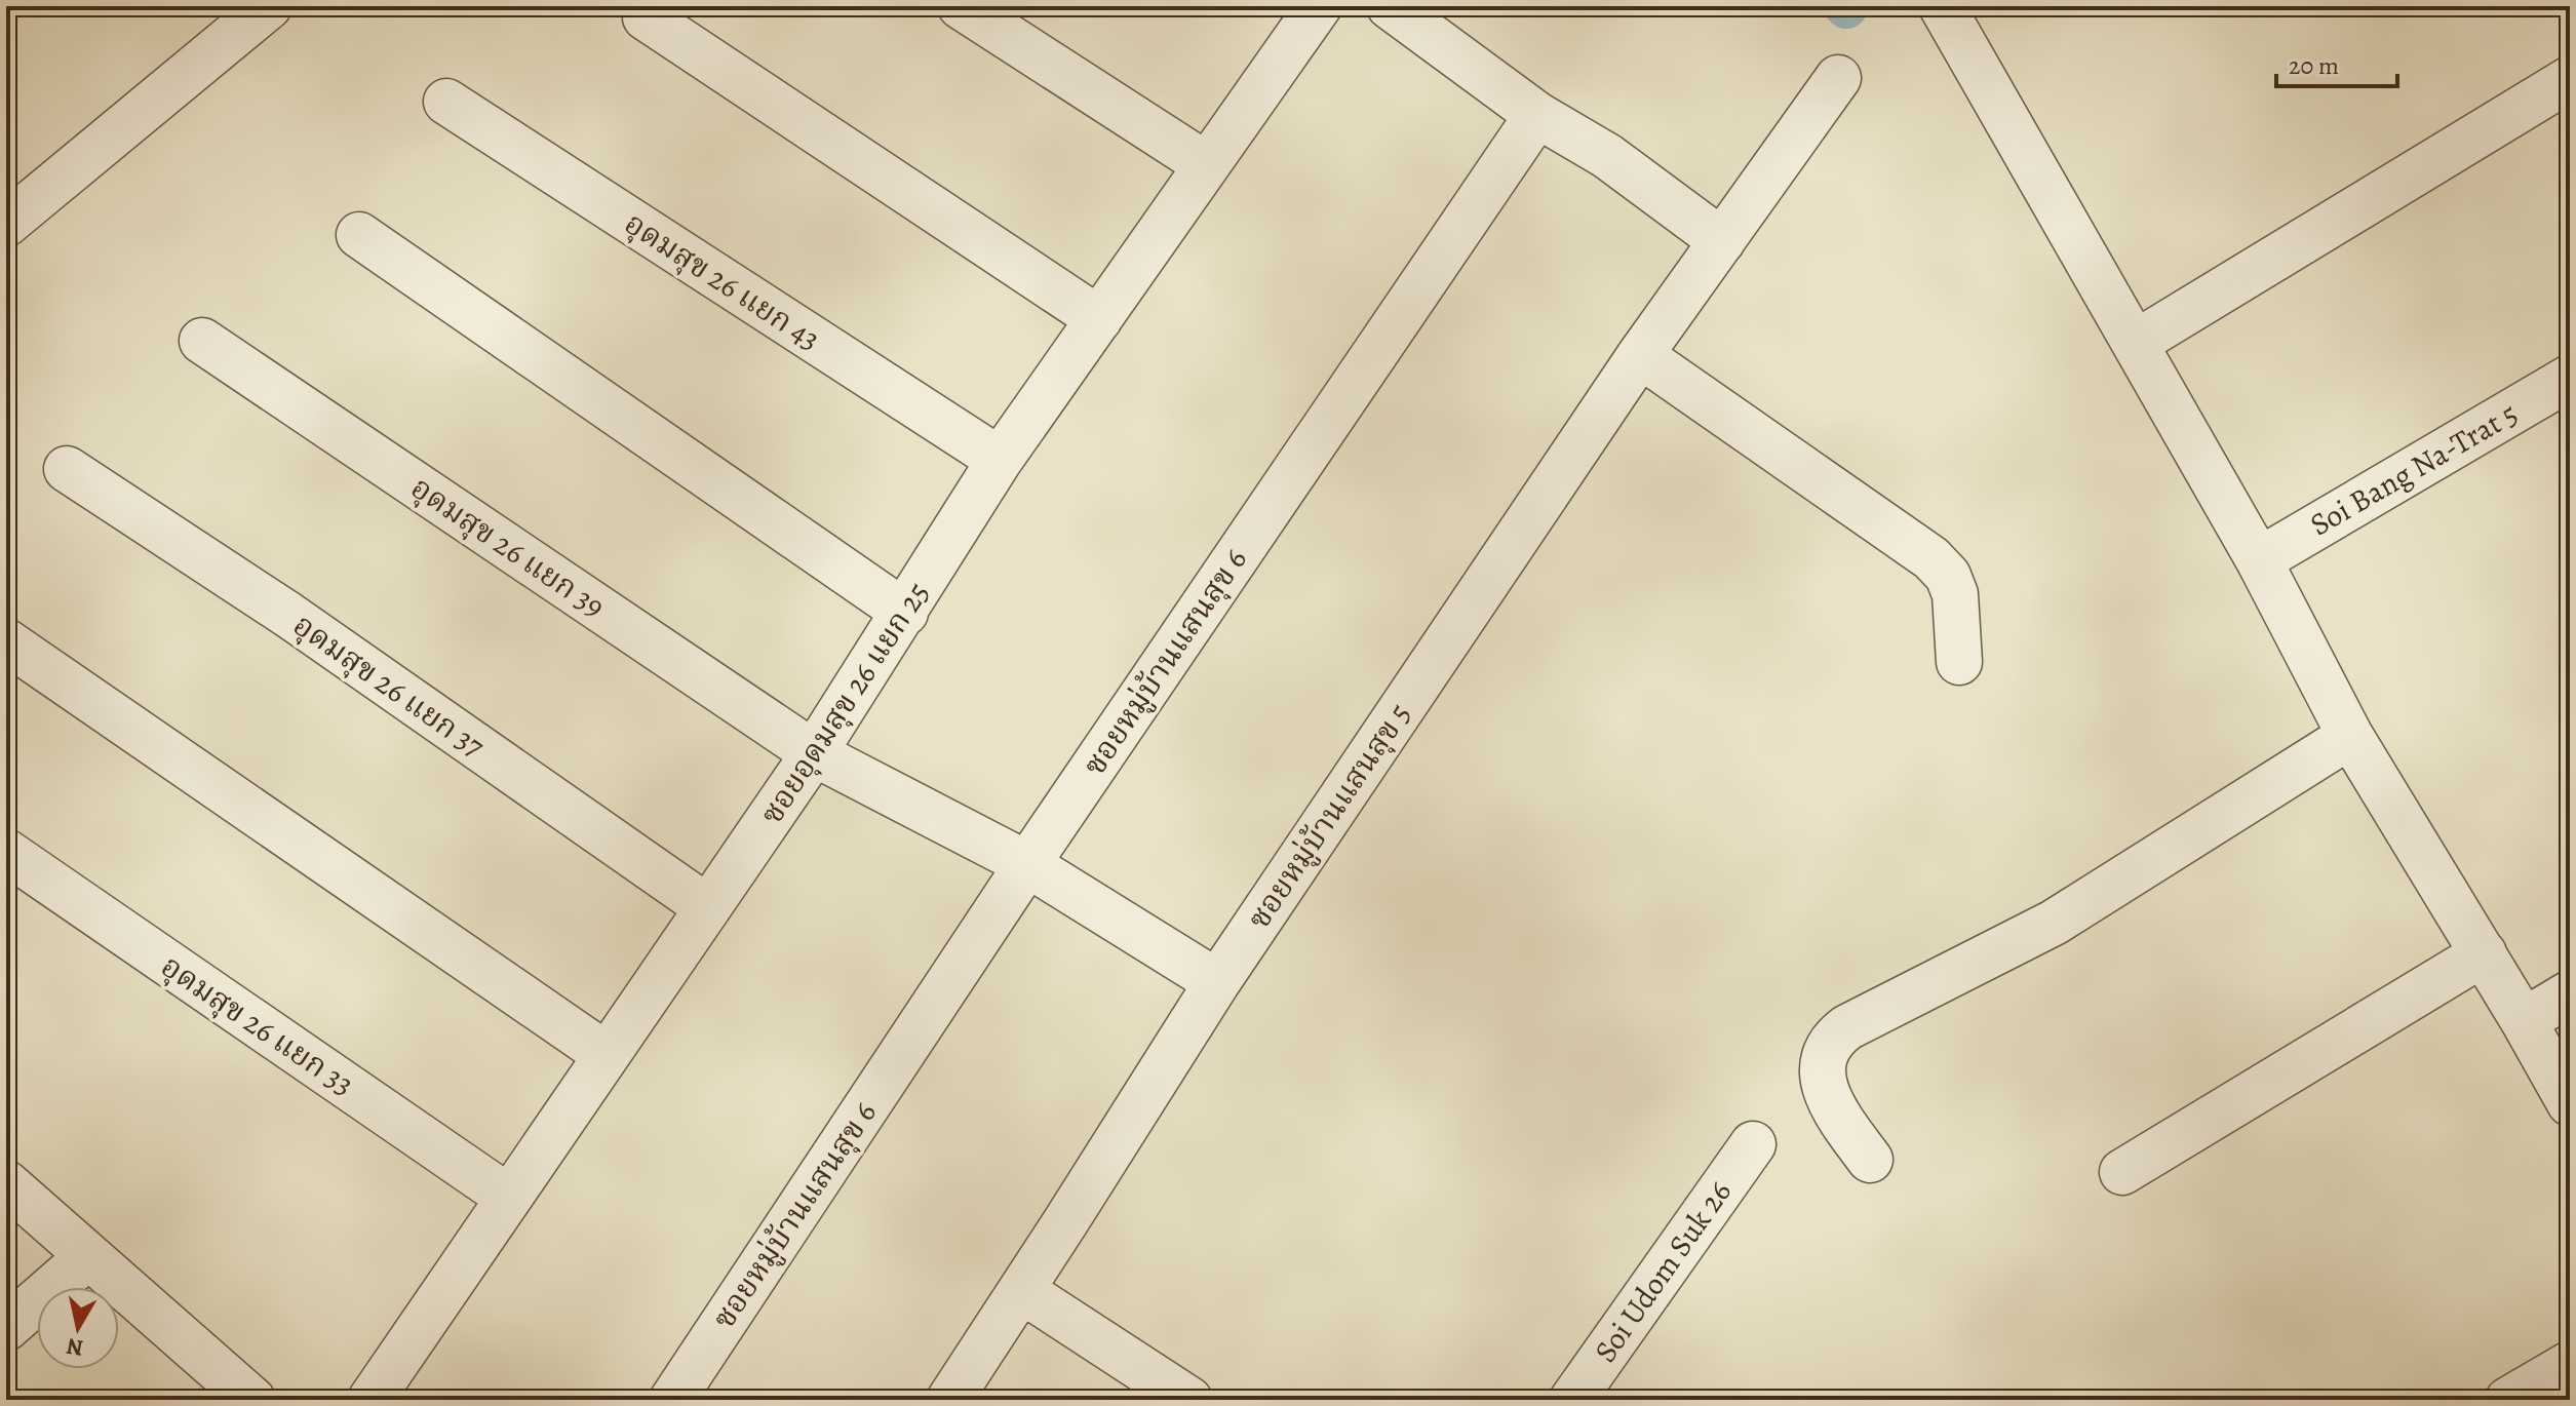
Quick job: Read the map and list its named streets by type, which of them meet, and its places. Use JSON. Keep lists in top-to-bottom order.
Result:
{
  "streets": {
    "street": [
      "อุดมสุข 26 แยก 43",
      "Soi Bang Na-Trat 5",
      "อุดมสุข 26 แยก 39",
      "ซอยหมู่บ้านแสนสุข 6",
      "อุดมสุข 26 แยก 37",
      "ซอยอุดมสุข 26 แยก 25",
      "ซอยหมู่บ้านแสนสุข 5",
      "อุดมสุข 26 แยก 33",
      "Soi Udom Suk 26"
    ]
  },
  "crossings": [
    ["อุดมสุข 26 แยก 43", "ซอยอุดมสุข 26 แยก 25"],
    ["อุดมสุข 26 แยก 39", "ซอยหมู่บ้านแสนสุข 6"],
    ["อุดมสุข 26 แยก 39", "ซอยอุดมสุข 26 แยก 25"],
    ["อุดมสุข 26 แยก 39", "ซอยหมู่บ้านแสนสุข 5"],
    ["อุดมสุข 26 แยก 37", "ซอยอุดมสุข 26 แยก 25"],
    ["ซอยอุดมสุข 26 แยก 25", "อุดมสุข 26 แยก 33"]
  ],
  "scale_bar": "20 m",
  "north": "bottom"
}
